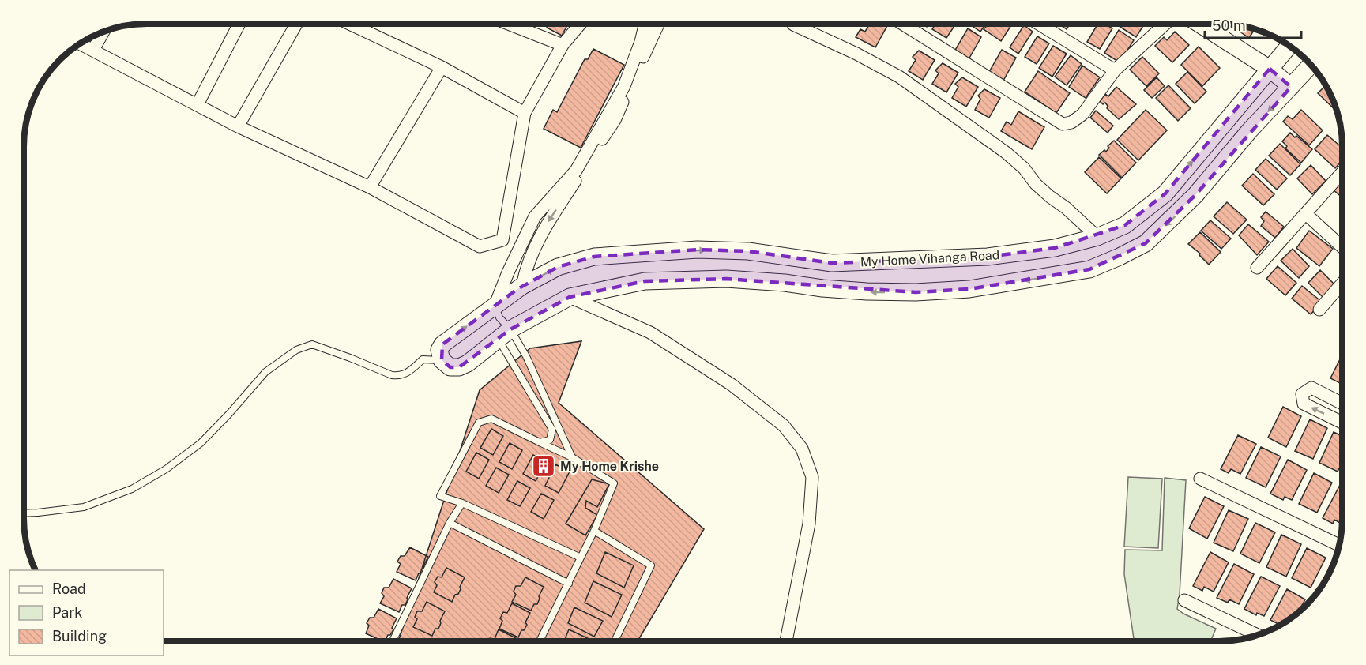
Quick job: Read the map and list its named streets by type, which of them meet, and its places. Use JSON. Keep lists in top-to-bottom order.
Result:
{
  "streets": {
    "street": ["My Home Vihanga Road"]
  },
  "places": {
    "building": ["My Home Krishe"]
  },
  "legend": ["Road", "Park", "Building"],
  "scale_bar": "50 m"
}
